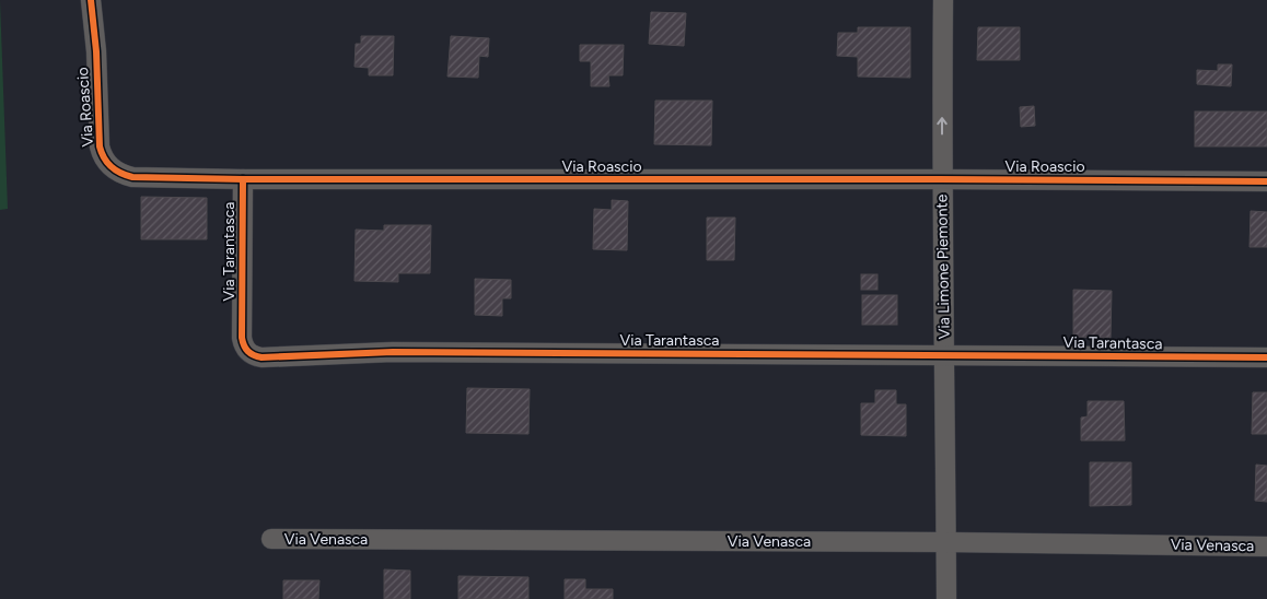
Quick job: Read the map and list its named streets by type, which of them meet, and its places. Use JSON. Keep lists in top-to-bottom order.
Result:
{
  "streets": {
    "street": [
      "Via Roascio",
      "Via Tarantasca",
      "Via Limone Piemonte",
      "Via Venasca"
    ]
  },
  "crossings": [
    ["Via Roascio", "Via Tarantasca"],
    ["Via Roascio", "Via Limone Piemonte"],
    ["Via Tarantasca", "Via Limone Piemonte"],
    ["Via Limone Piemonte", "Via Venasca"]
  ]
}
